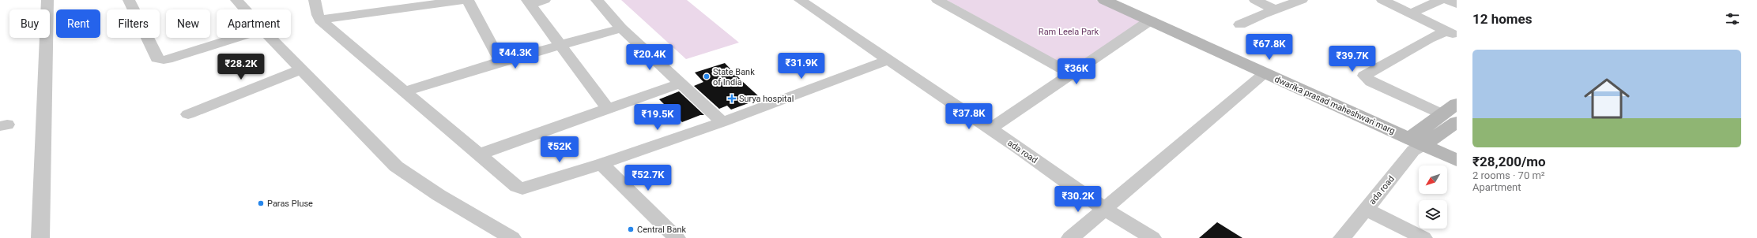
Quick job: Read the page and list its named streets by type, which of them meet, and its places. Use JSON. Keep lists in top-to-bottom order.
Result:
{
  "streets": {
    "street": ["dwarika prasad maheshwari marg", "ada road"]
  },
  "crossings": [
    ["dwarika prasad maheshwari marg", "ada road"]
  ],
  "parks": ["Ram Leela Park"],
  "places": {
    "other": ["State Bank of India", "Paras Pluse", "Central Bank"],
    "health": ["Surya hospital"]
  },
  "north": "bottom left",
  "page": {
    "heading": "12 homes",
    "chip": [
      "Buy",
      "Rent",
      "Filters",
      "New",
      "Apartment"
    ],
    "price": [
      "₹67.8K",
      "₹44.3K",
      "₹20.4K",
      "₹39.7K",
      "₹31.9K",
      "₹28.2K",
      "₹36K",
      "₹37.8K",
      "₹19.5K",
      "₹52K",
      "₹52.7K",
      "₹30.2K"
    ],
    "list": [
      {
        "name": "₹28,200/mo",
        "note": "2 rooms · 70 m² · Apartment"
      }
    ]
  }
}
